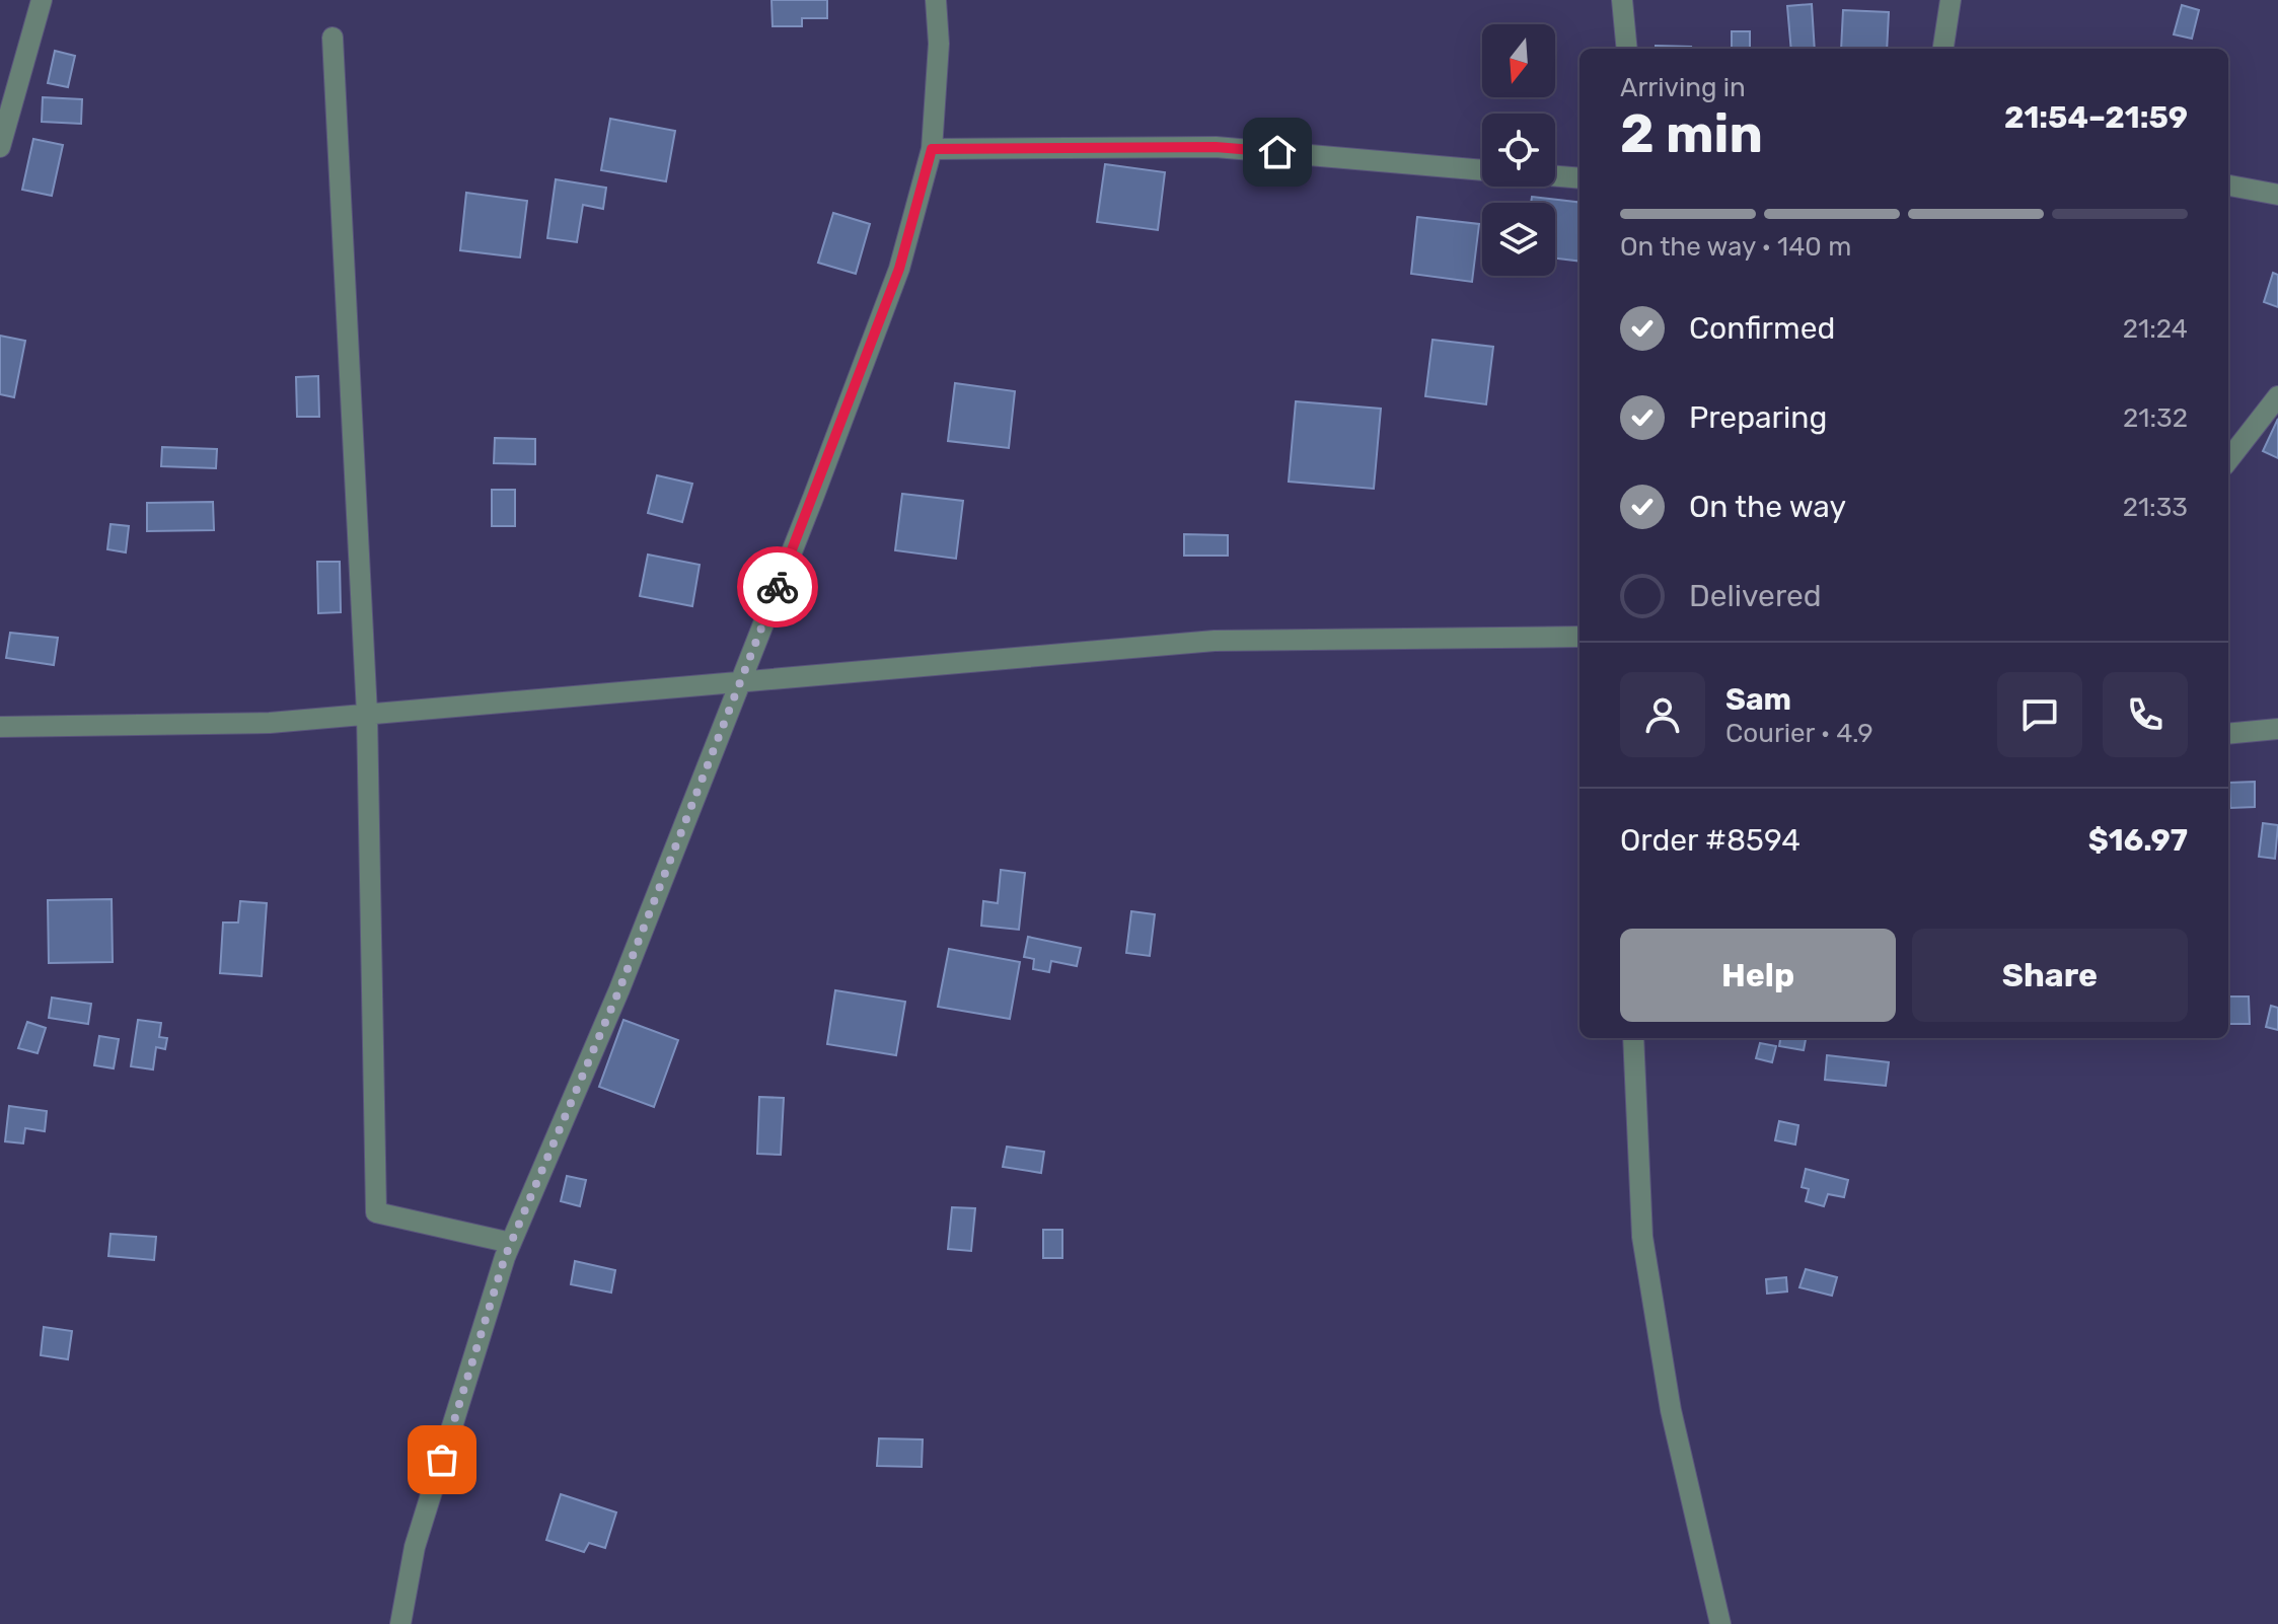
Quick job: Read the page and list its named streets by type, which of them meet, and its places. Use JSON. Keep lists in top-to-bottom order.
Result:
{
  "north": "bottom",
  "page": {
    "heading": ["2 min", "Arriving in", "21:54–21:59"],
    "panel": [
      "Sam",
      "Courier · 4.9",
      "Order #8594",
      "$16.97"
    ],
    "bar": "On the way · 140 m",
    "list": [
      ["Confirmed", "21:24"],
      ["Preparing", "21:32"],
      ["On the way", "21:33"],
      "Delivered"
    ],
    "buttons": ["Help", "Share"]
  }
}
